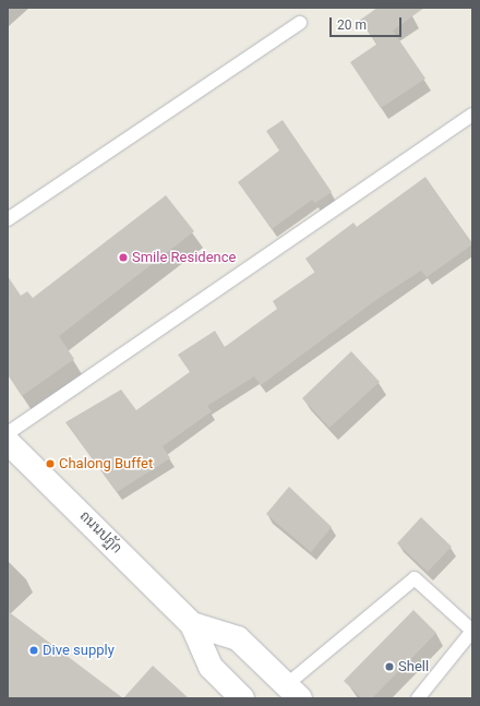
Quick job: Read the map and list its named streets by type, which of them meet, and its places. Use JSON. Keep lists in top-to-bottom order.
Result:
{
  "streets": {
    "main road": ["ถนนปฏัก"]
  },
  "places": [
    "Smile Residence",
    "Chalong Buffet",
    "Dive supply",
    "Shell"
  ],
  "scale_bar": "20 m"
}
